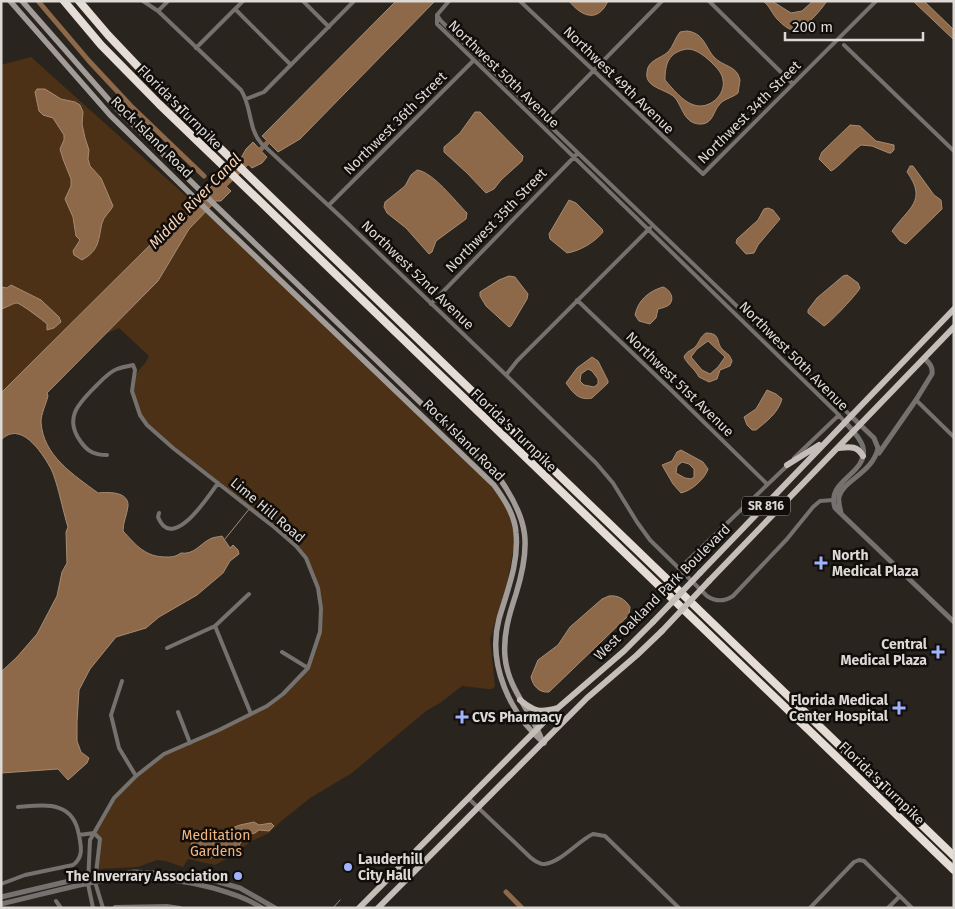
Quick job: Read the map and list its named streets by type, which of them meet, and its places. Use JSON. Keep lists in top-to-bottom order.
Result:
{
  "streets": {
    "highway": ["Florida's Turnpike"],
    "main road": ["Rock Island Road", "SR 816", "West Oakland Park Boulevard"],
    "street": [
      "Northwest 50th Avenue",
      "Northwest 49th Avenue",
      "Northwest 34th Street",
      "Northwest 36th Street",
      "Northwest 35th Street",
      "Northwest 52nd Avenue",
      "Northwest 51st Avenue",
      "Lime Hill Road"
    ]
  },
  "crossings": [
    ["Northwest 50th Avenue", "Northwest 36th Street"],
    ["Northwest 50th Avenue", "Northwest 35th Street"],
    ["Northwest 50th Avenue", "West Oakland Park Boulevard"],
    ["Northwest 49th Avenue", "Northwest 34th Street"],
    ["Northwest 36th Street", "Northwest 52nd Avenue"],
    ["Rock Island Road", "West Oakland Park Boulevard"],
    ["Northwest 35th Street", "Northwest 52nd Avenue"]
  ],
  "water": ["Middle River Canal"],
  "parks": ["Meditation Gardens"],
  "places": {
    "health": [
      "North Medical Plaza",
      "Central Medical Plaza",
      "Florida Medical Center Hospital",
      "CVS Pharmacy"
    ],
    "other": ["Lauderhill City Hall", "The Inverrary Association"]
  },
  "scale_bar": "200 m"
}
